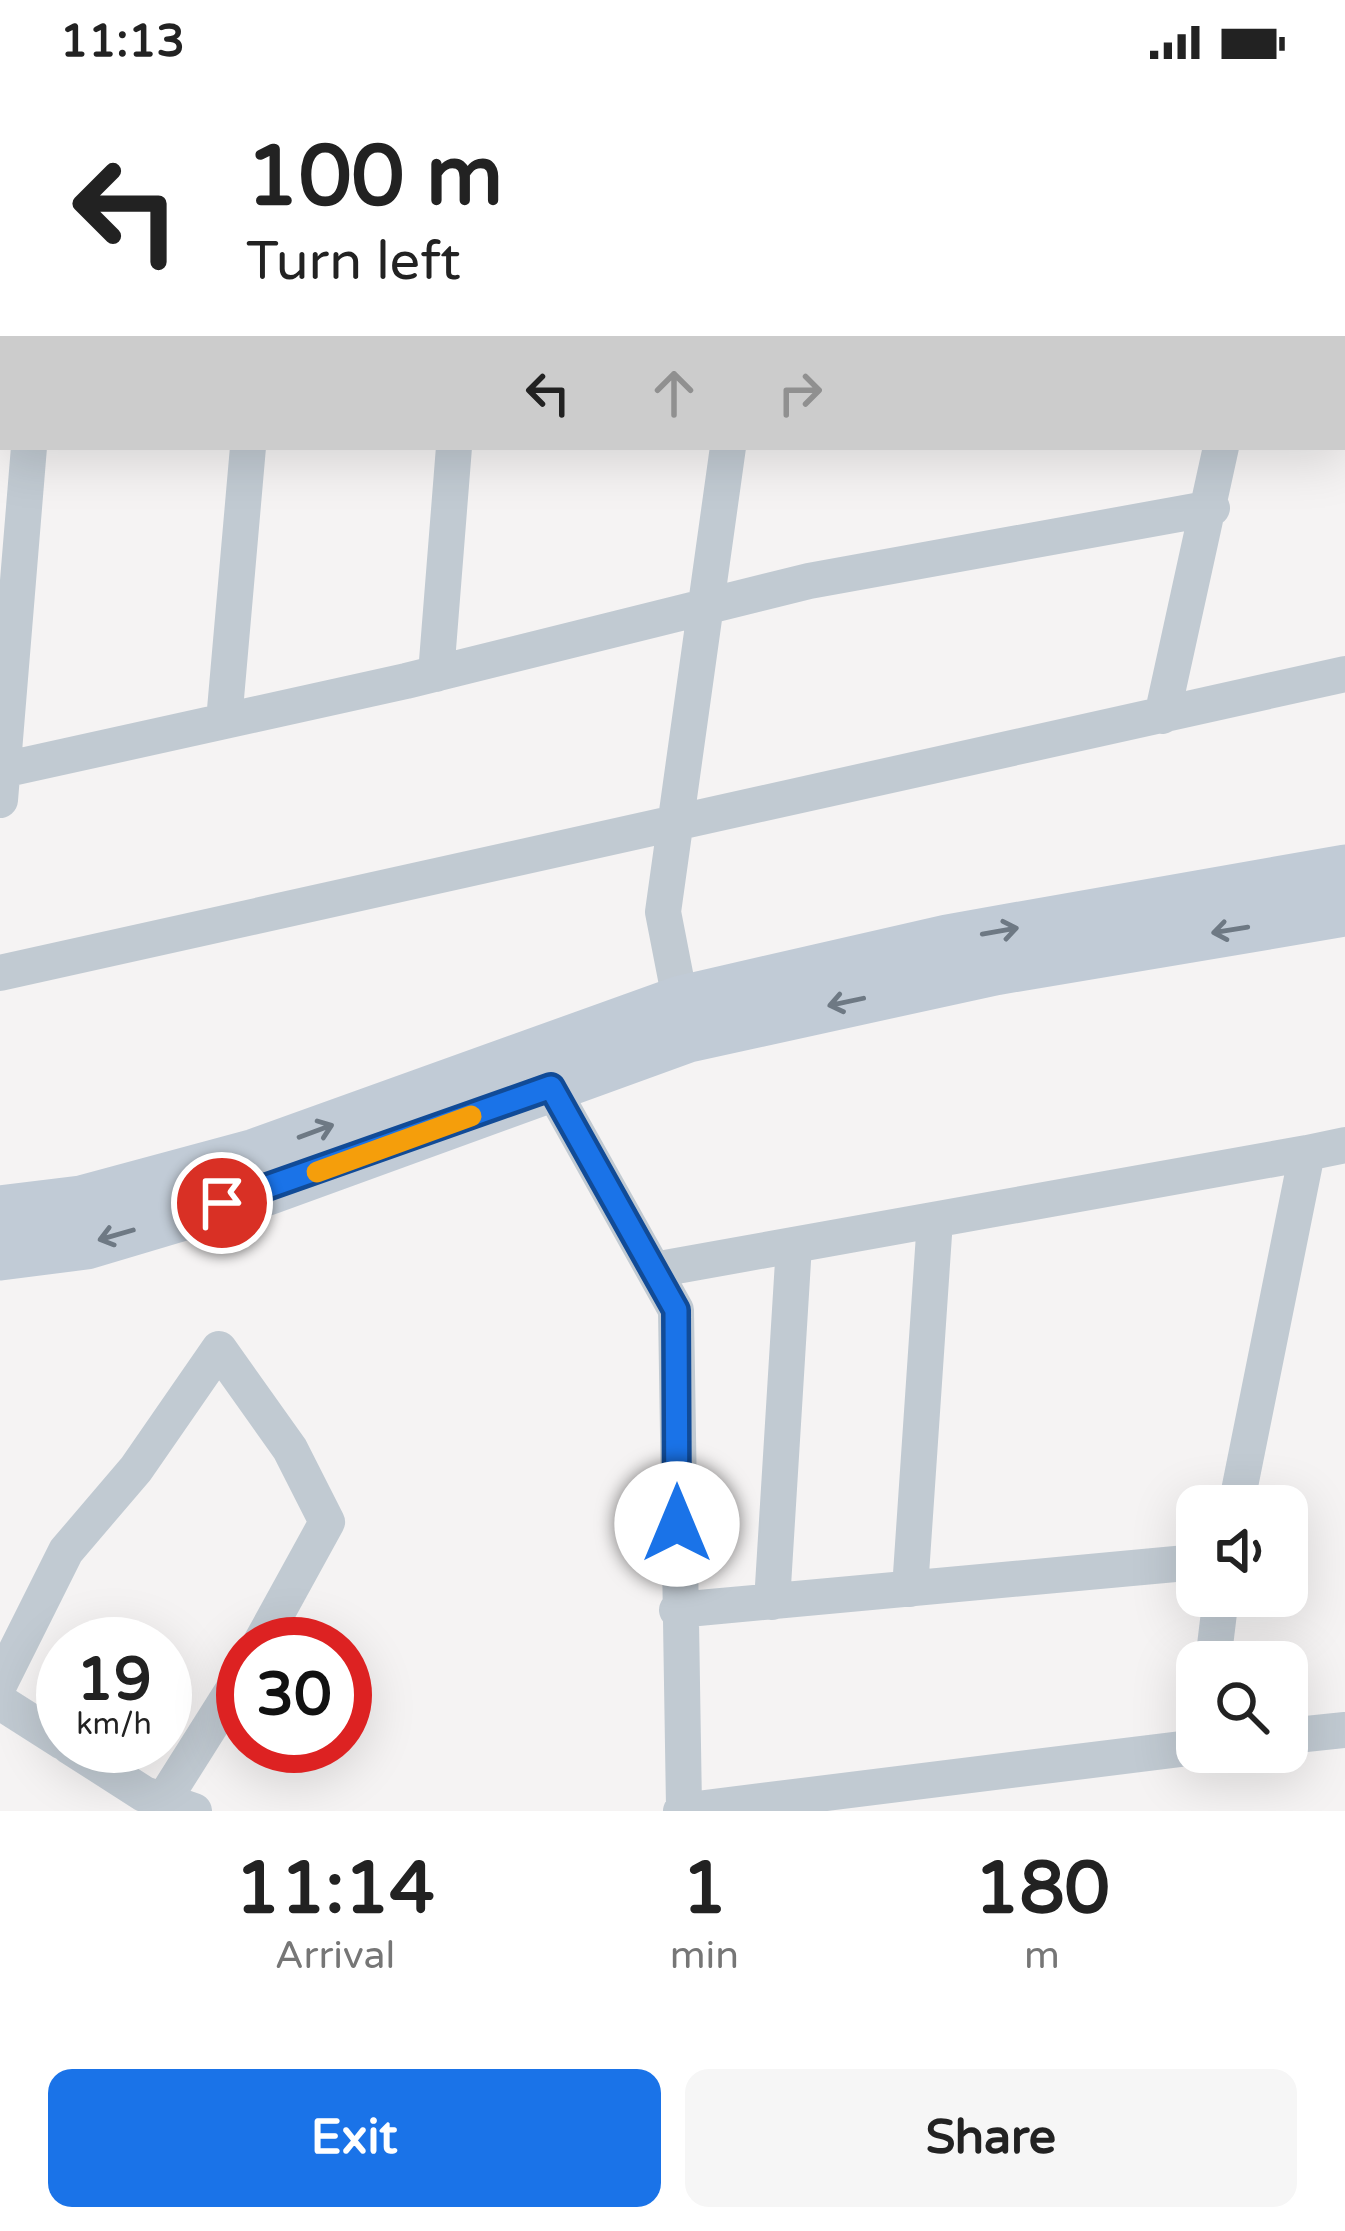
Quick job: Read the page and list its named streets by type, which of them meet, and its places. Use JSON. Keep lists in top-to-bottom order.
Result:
{
  "page": {
    "status": "11:13",
    "turn": ["100 m", "Turn left"],
    "speed": "19 km/h",
    "limit": "30",
    "eta": [
      "11:14",
      "Arrival",
      "1",
      "min",
      "180",
      "m"
    ],
    "buttons": ["Exit", "Share"]
  }
}
